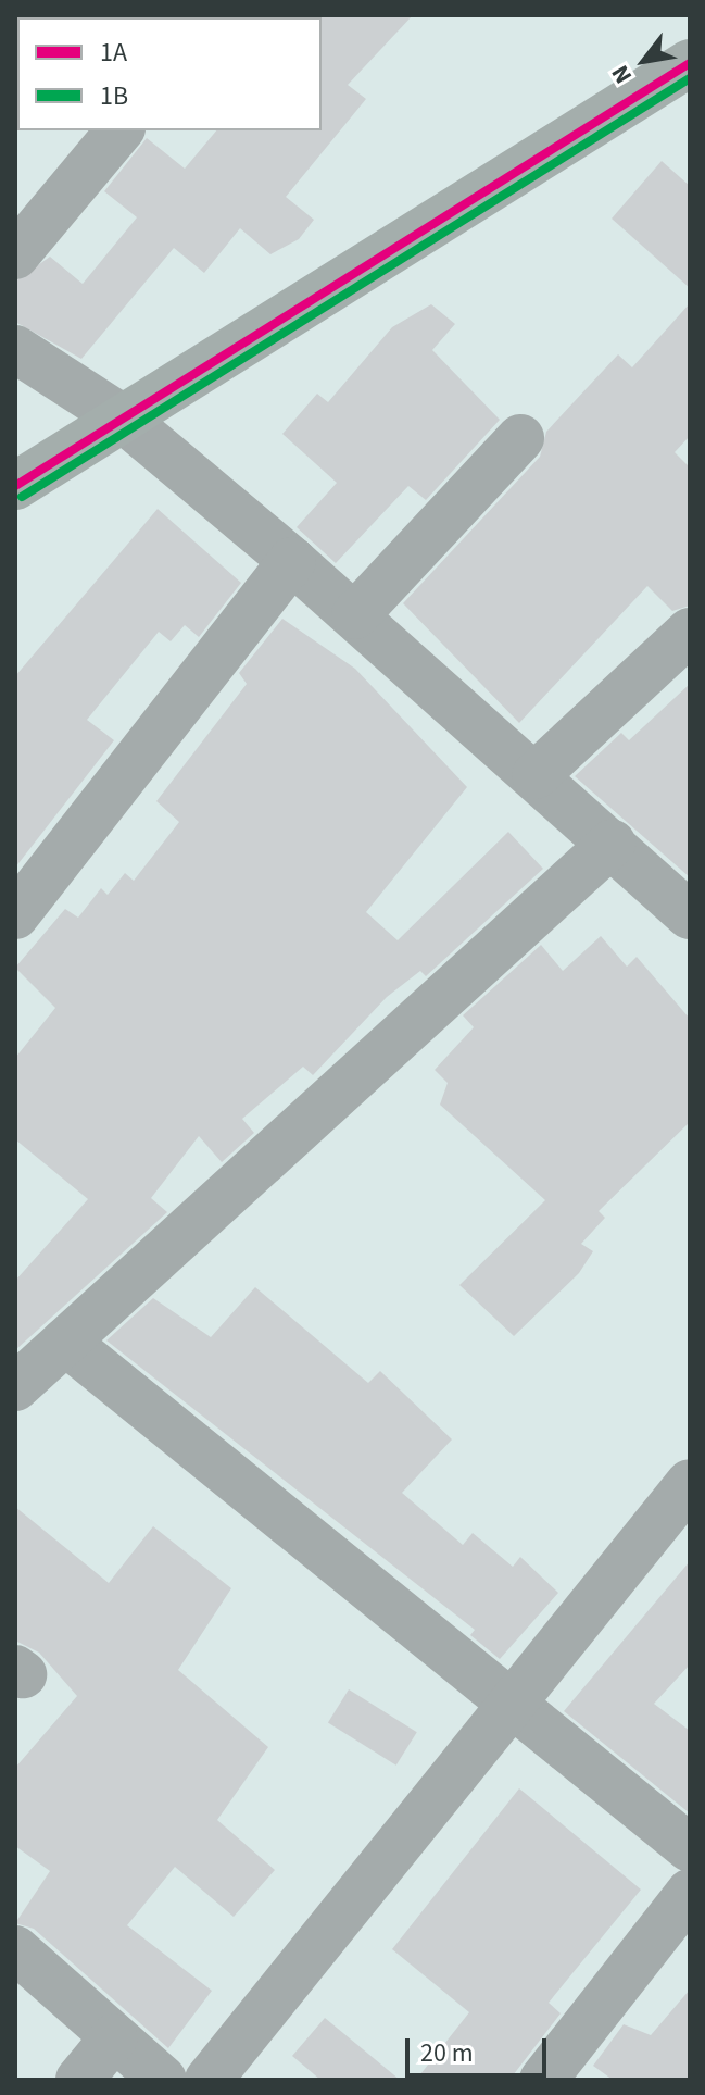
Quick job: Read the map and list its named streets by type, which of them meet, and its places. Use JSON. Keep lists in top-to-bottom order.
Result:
{
  "lines": ["transit line 1A", "transit line 1B"],
  "legend": ["1A", "1B"],
  "scale_bar": "20 m",
  "north": "bottom left"
}
